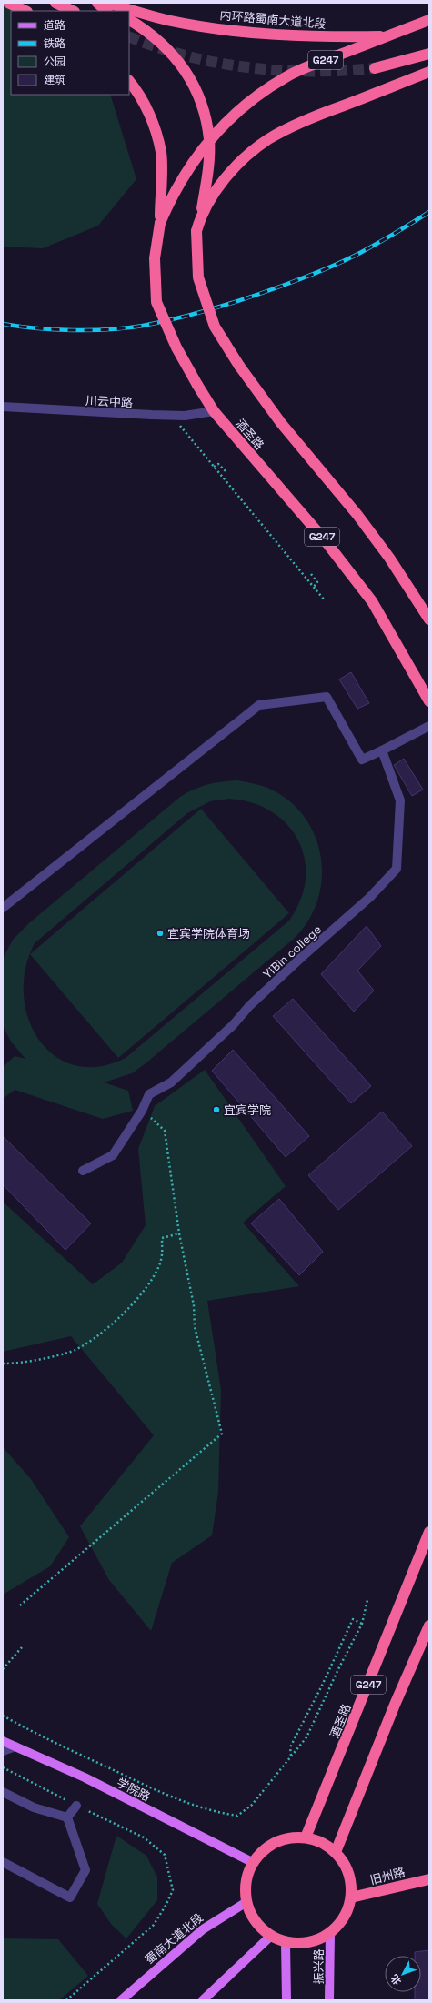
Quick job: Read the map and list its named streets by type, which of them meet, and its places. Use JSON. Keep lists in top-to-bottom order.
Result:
{
  "streets": {
    "highway": [
      "内环路蜀南大道北段",
      "G247",
      "酒圣路",
      "旧州路"
    ],
    "main road": ["学院路", "蜀南大道北段", "振兴路"],
    "street": ["川云中路", "YiBin college"]
  },
  "crossings": [
    ["内环路蜀南大道北段", "酒圣路"],
    ["G247", "酒圣路"],
    ["G247", "学院路"],
    ["G247", "旧州路"],
    ["G247", "蜀南大道北段"],
    ["G247", "振兴路"],
    ["川云中路", "酒圣路"],
    ["酒圣路", "学院路"],
    ["酒圣路", "旧州路"],
    ["酒圣路", "蜀南大道北段"],
    ["酒圣路", "振兴路"],
    ["学院路", "旧州路"],
    ["学院路", "蜀南大道北段"],
    ["学院路", "振兴路"],
    ["旧州路", "蜀南大道北段"],
    ["旧州路", "振兴路"],
    ["蜀南大道北段", "振兴路"]
  ],
  "places": ["宜宾学院体育场", "宜宾学院"],
  "legend": [
    "道路",
    "铁路",
    "公园",
    "建筑"
  ],
  "north": "bottom left"
}
